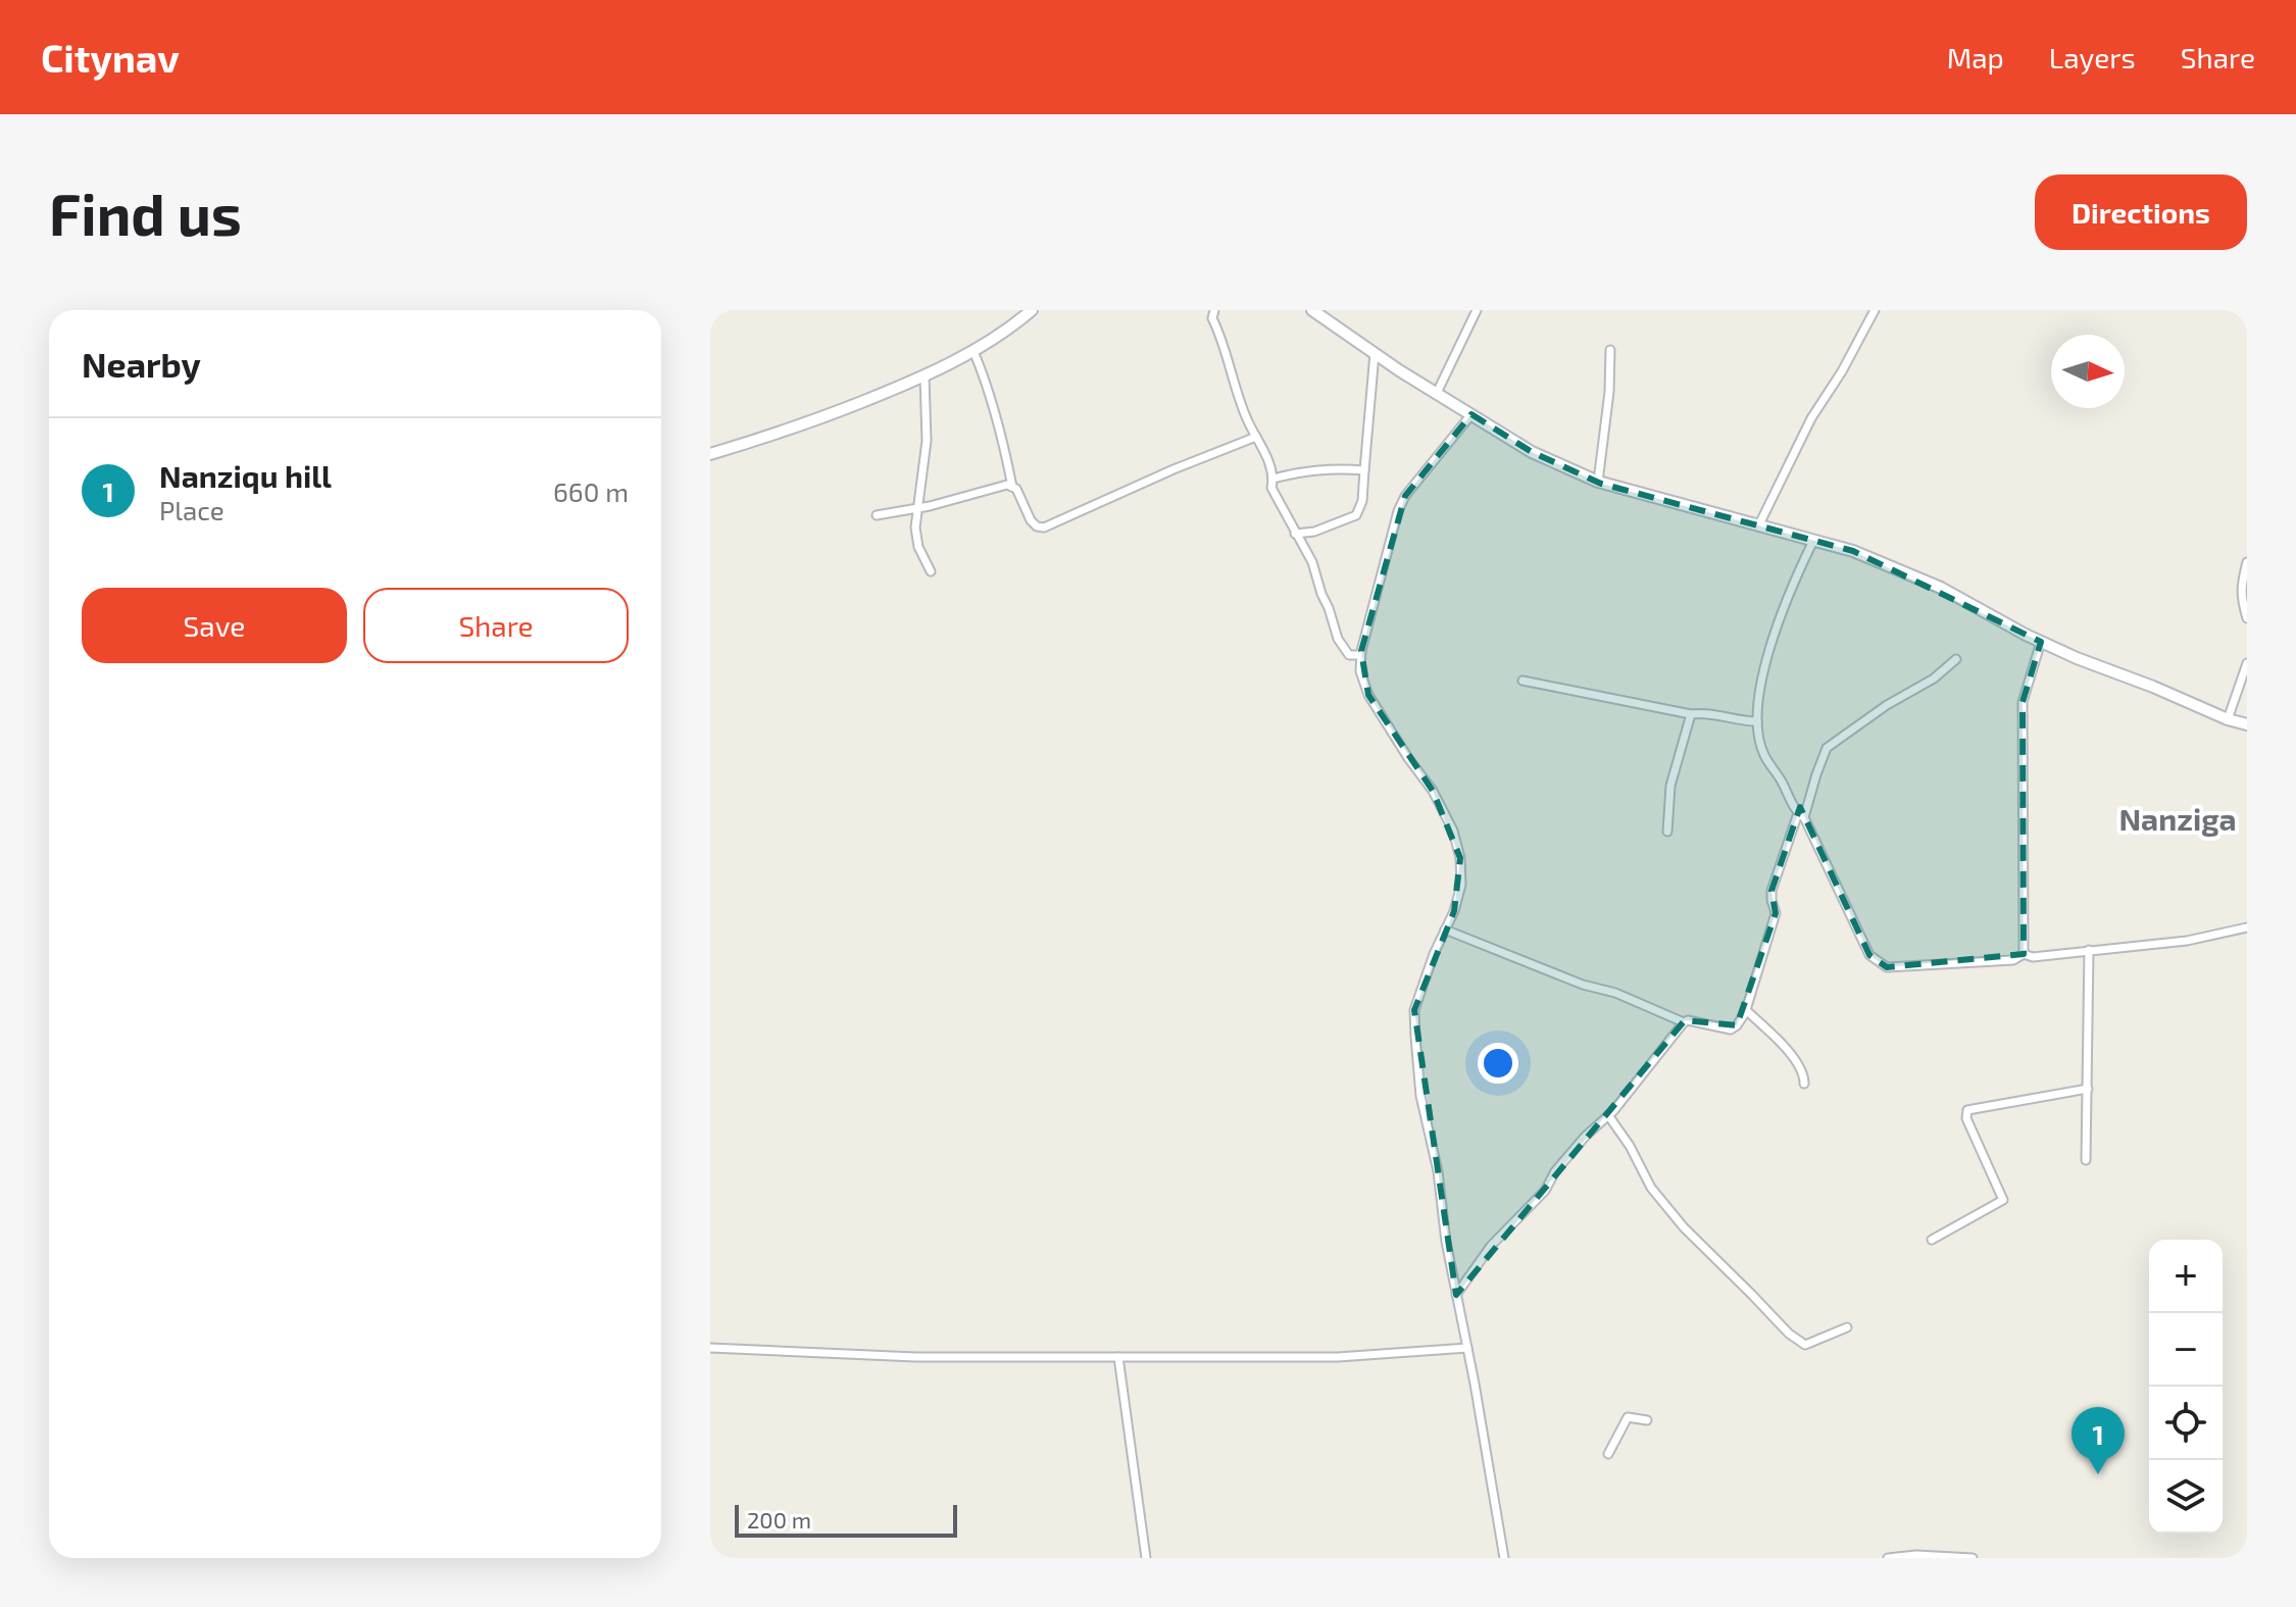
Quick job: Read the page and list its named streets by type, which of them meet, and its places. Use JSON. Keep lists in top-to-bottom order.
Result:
{
  "districts": ["Nanziga"],
  "scale_bar": "200 m",
  "north": "right",
  "page": {
    "header": "Citynav",
    "nav": ["Map", "Layers", "Share"],
    "buttons": [
      "Directions",
      ["Save", "Share"]
    ],
    "title": "Find us",
    "heading": "Nearby",
    "list": [
      {
        "mark": "1",
        "name": "Nanziqu hill",
        "note": "Place",
        "value": "660 m"
      }
    ],
    "map_buttons": ["+", "−"],
    "pins": "1",
    "scale": "200 m"
  }
}
